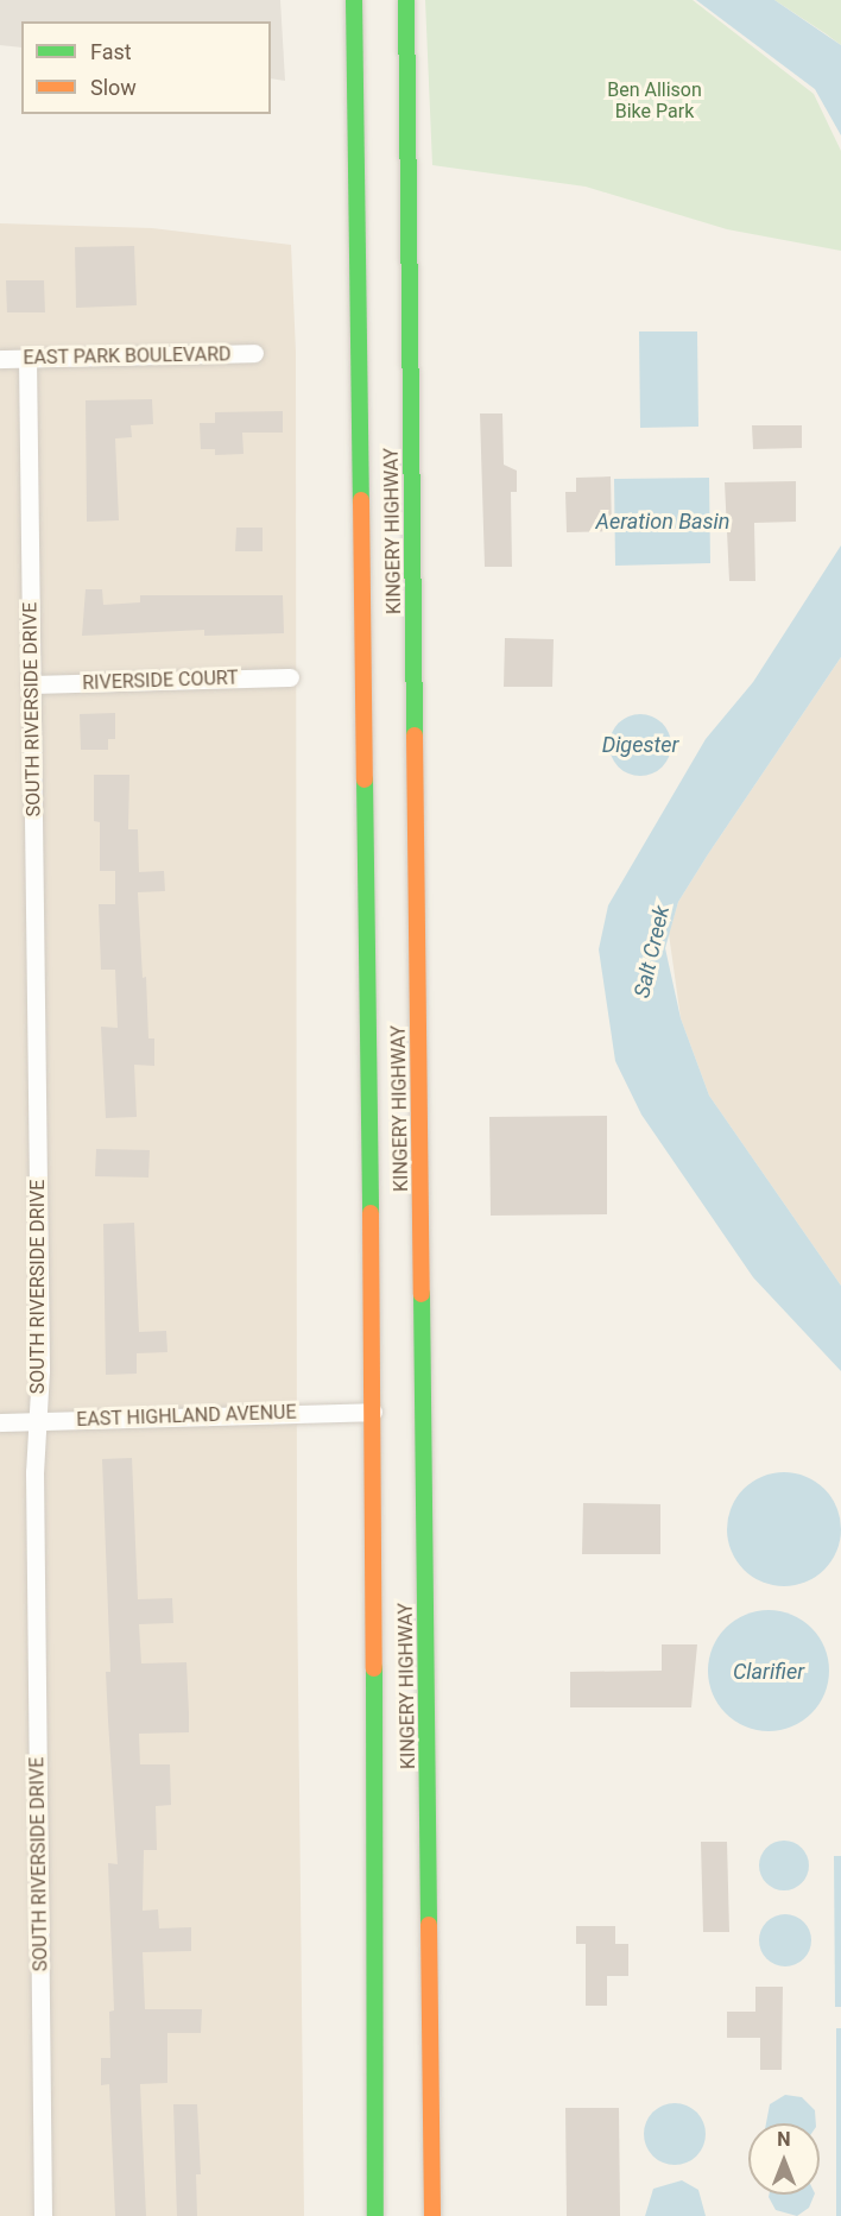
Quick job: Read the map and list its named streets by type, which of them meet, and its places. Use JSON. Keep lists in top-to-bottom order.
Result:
{
  "streets": {
    "highway": ["KINGERY HIGHWAY"],
    "street": [
      "EAST PARK BOULEVARD",
      "RIVERSIDE COURT",
      "SOUTH RIVERSIDE DRIVE",
      "EAST HIGHLAND AVENUE"
    ]
  },
  "crossings": [
    ["EAST PARK BOULEVARD", "SOUTH RIVERSIDE DRIVE"],
    ["KINGERY HIGHWAY", "EAST HIGHLAND AVENUE"],
    ["RIVERSIDE COURT", "SOUTH RIVERSIDE DRIVE"],
    ["SOUTH RIVERSIDE DRIVE", "EAST HIGHLAND AVENUE"]
  ],
  "water": [
    "Aeration Basin",
    "Digester",
    "Salt Creek",
    "Clarifier"
  ],
  "parks": ["Ben Allison Bike Park"],
  "legend": ["Fast", "Slow"],
  "north": "top"
}
